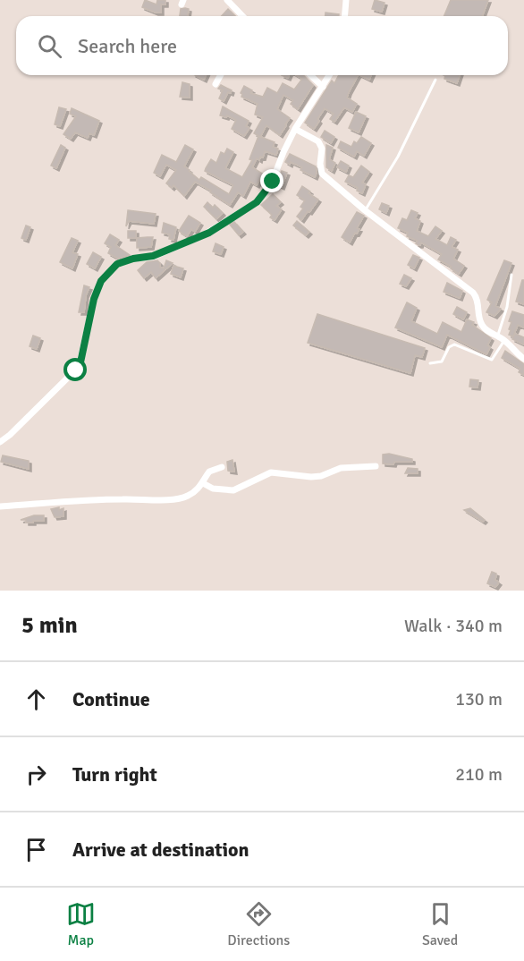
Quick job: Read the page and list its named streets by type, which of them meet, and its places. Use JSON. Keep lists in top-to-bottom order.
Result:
{
  "page": {
    "search": "Search here",
    "heading": ["5 min", "Walk · 340 m"],
    "list": [
      ["Continue", "130 m"],
      ["Turn right", "210 m"],
      "Arrive at destination"
    ],
    "nav": ["Map", "Directions", "Saved"]
  }
}
